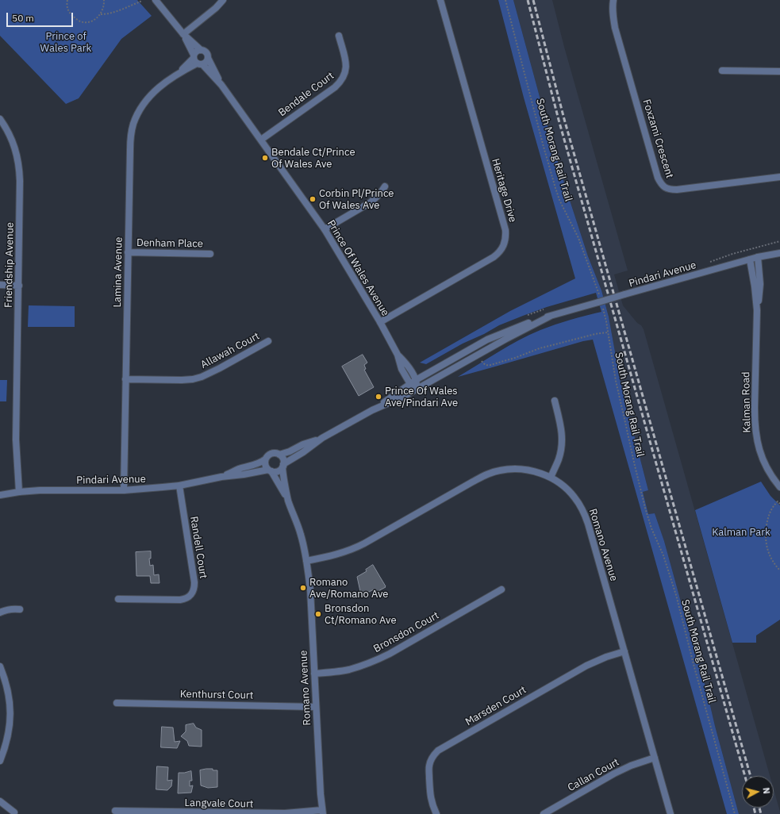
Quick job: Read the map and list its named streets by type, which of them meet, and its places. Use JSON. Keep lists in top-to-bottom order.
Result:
{
  "streets": {
    "street": [
      "Bendale Court",
      "Foxzami Crescent",
      "Heritage Drive",
      "Denham Place",
      "Friendship Avenue",
      "Prince Of Wales Avenue",
      "Lamina Avenue",
      "Pindari Avenue",
      "Allawah Court",
      "Kalman Road",
      "Romano Avenue",
      "Randell Court",
      "Bronsdon Court",
      "Kenthurst Court",
      "Marsden Court",
      "Callan Court",
      "Langvale Court"
    ],
    "path": ["South Morang Rail Trail"]
  },
  "crossings": [
    ["Bendale Court", "Prince Of Wales Avenue"],
    ["South Morang Rail Trail", "Pindari Avenue"],
    ["Heritage Drive", "Prince Of Wales Avenue"],
    ["Denham Place", "Lamina Avenue"],
    ["Friendship Avenue", "Pindari Avenue"],
    ["Prince Of Wales Avenue", "Lamina Avenue"],
    ["Prince Of Wales Avenue", "Pindari Avenue"],
    ["Lamina Avenue", "Pindari Avenue"],
    ["Lamina Avenue", "Allawah Court"],
    ["Pindari Avenue", "Kalman Road"],
    ["Pindari Avenue", "Romano Avenue"],
    ["Pindari Avenue", "Randell Court"],
    ["Romano Avenue", "Bronsdon Court"],
    ["Romano Avenue", "Kenthurst Court"],
    ["Romano Avenue", "Marsden Court"],
    ["Romano Avenue", "Callan Court"],
    ["Romano Avenue", "Langvale Court"]
  ],
  "parks": ["Prince of Wales Park", "Kalman Park"],
  "places": [
    "Bendale Ct/Prince Of Wales Ave",
    "Corbin Pl/Prince Of Wales Ave",
    "Prince Of Wales Ave/Pindari Ave",
    "Romano Ave/Romano Ave",
    "Bronsdon Ct/Romano Ave"
  ],
  "scale_bar": "50 m",
  "north": "right"
}
